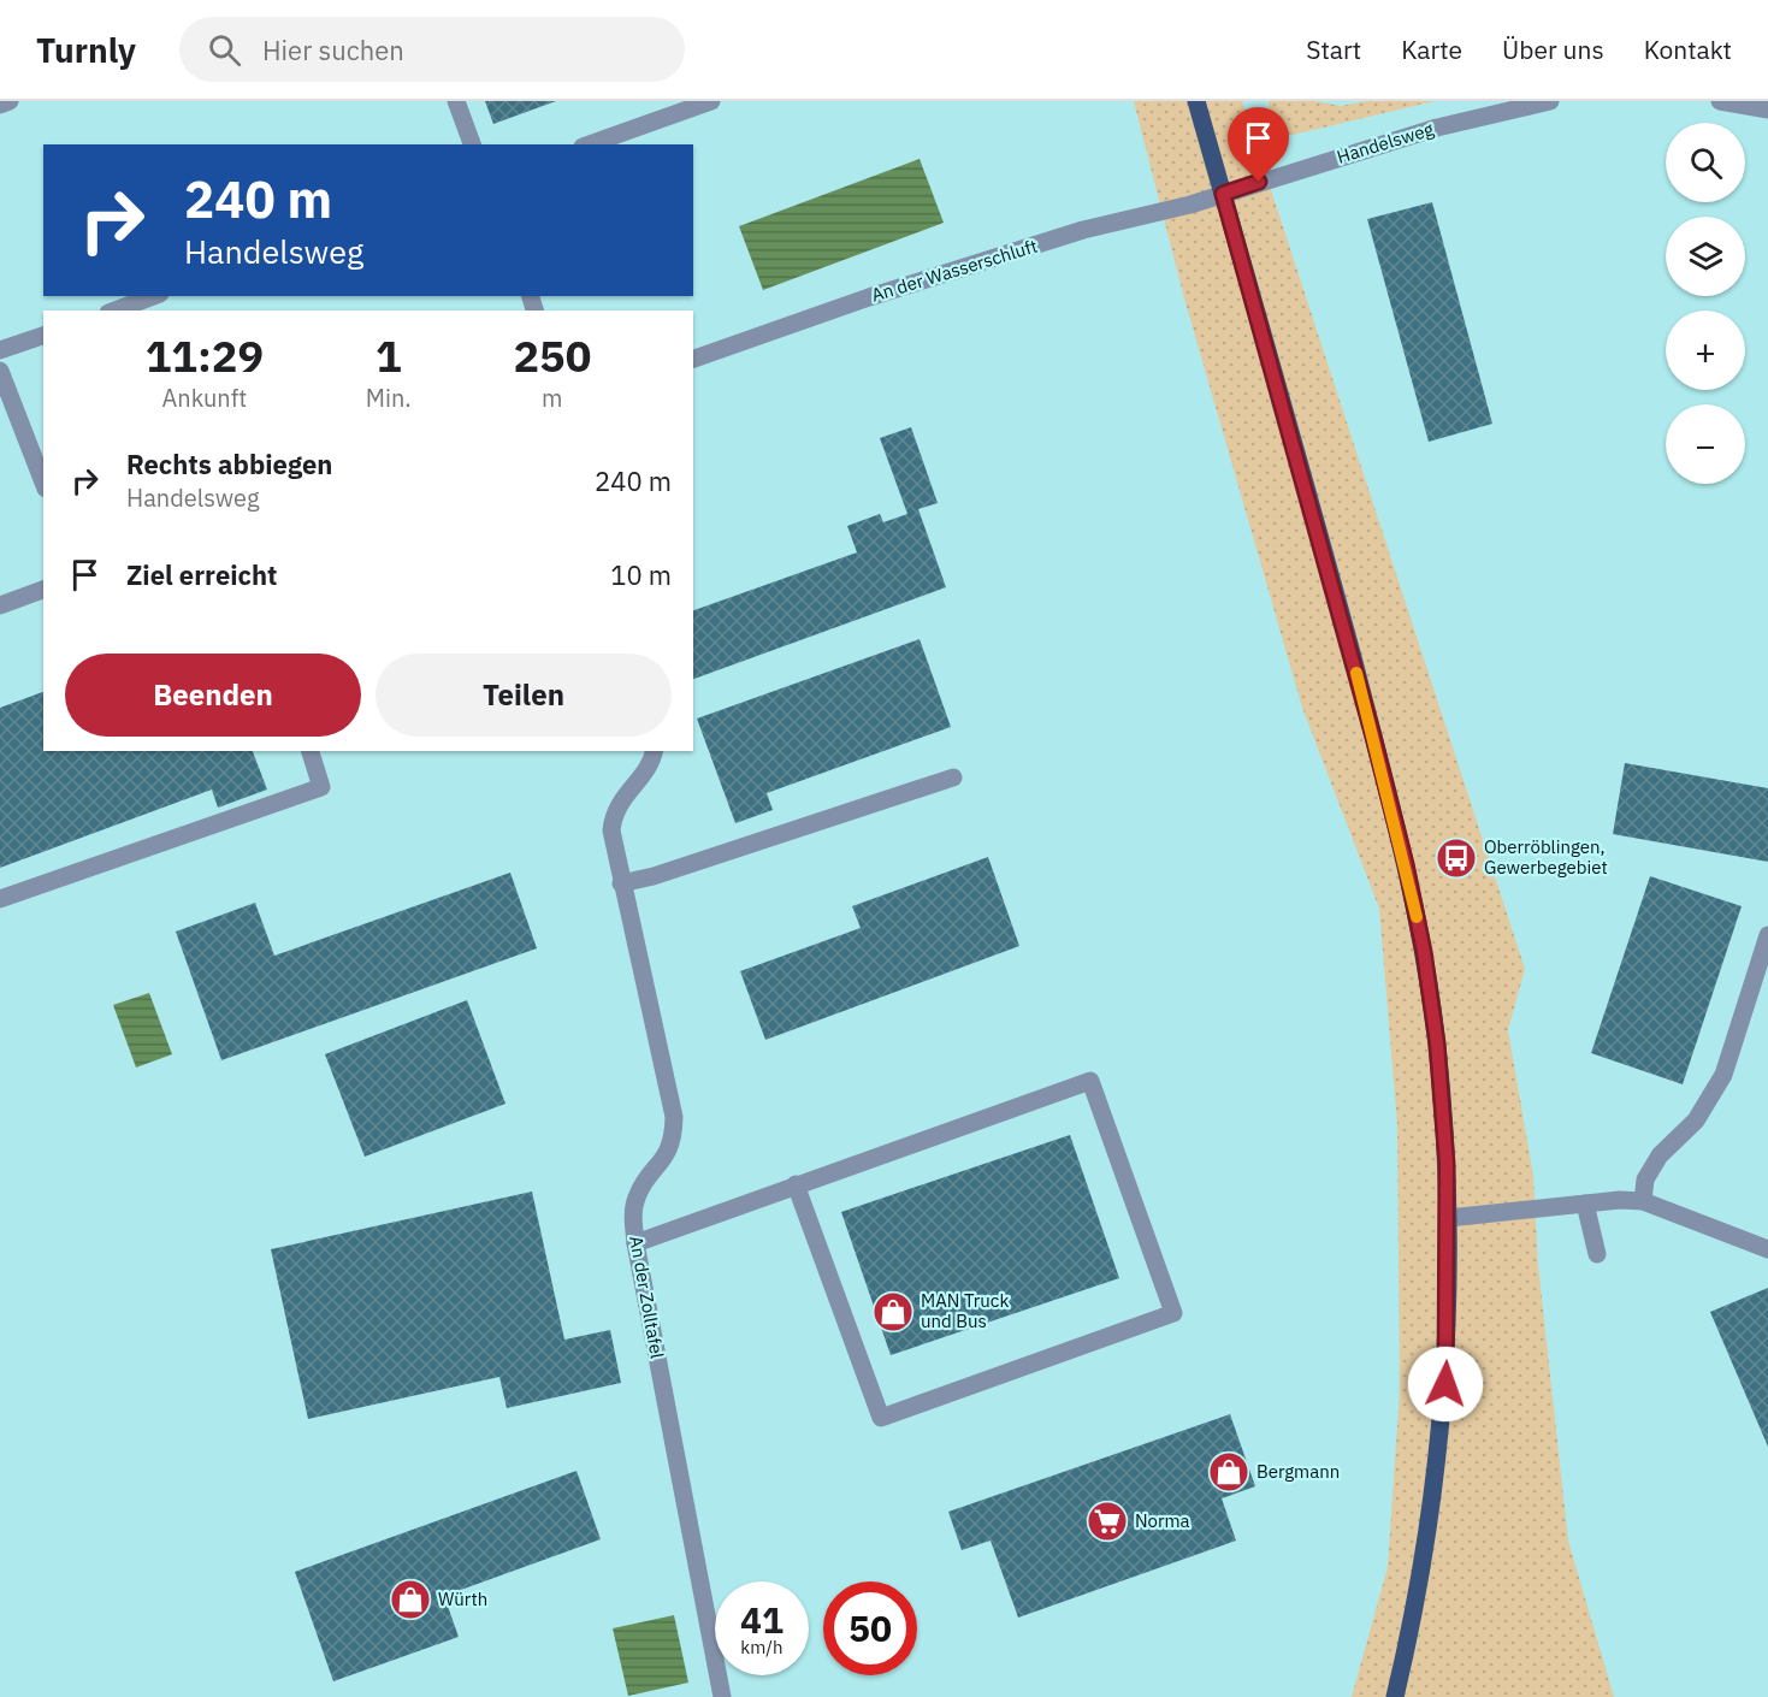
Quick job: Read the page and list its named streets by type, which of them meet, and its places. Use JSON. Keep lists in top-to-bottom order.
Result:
{
  "streets": {
    "street": ["Handelsweg", "An der Wasserschluft", "An der Zolltafel"]
  },
  "crossings": [
    ["Handelsweg", "An der Wasserschluft"]
  ],
  "places": {
    "bus stop": ["Oberröblingen, Gewerbegebiet"],
    "shop": ["MAN Truck und Bus", "Bergmann", "Würth"],
    "supermarket": ["Norma"]
  },
  "page": {
    "header": "Turnly",
    "search": "Hier suchen",
    "nav": [
      "Start",
      "Karte",
      "Über uns",
      "Kontakt"
    ],
    "map_buttons": ["+", "−"],
    "turn": ["240 m", "Handelsweg"],
    "eta": [
      "11:29",
      "Ankunft",
      "1",
      "Min.",
      "250",
      "m"
    ],
    "list": [
      {
        "name": "Rechts abbiegen",
        "note": "Handelsweg",
        "value": "240 m"
      },
      {
        "name": "Ziel erreicht",
        "value": "10 m"
      }
    ],
    "buttons": ["Beenden", "Teilen"],
    "speed": "41 km/h",
    "limit": "50"
  }
}
